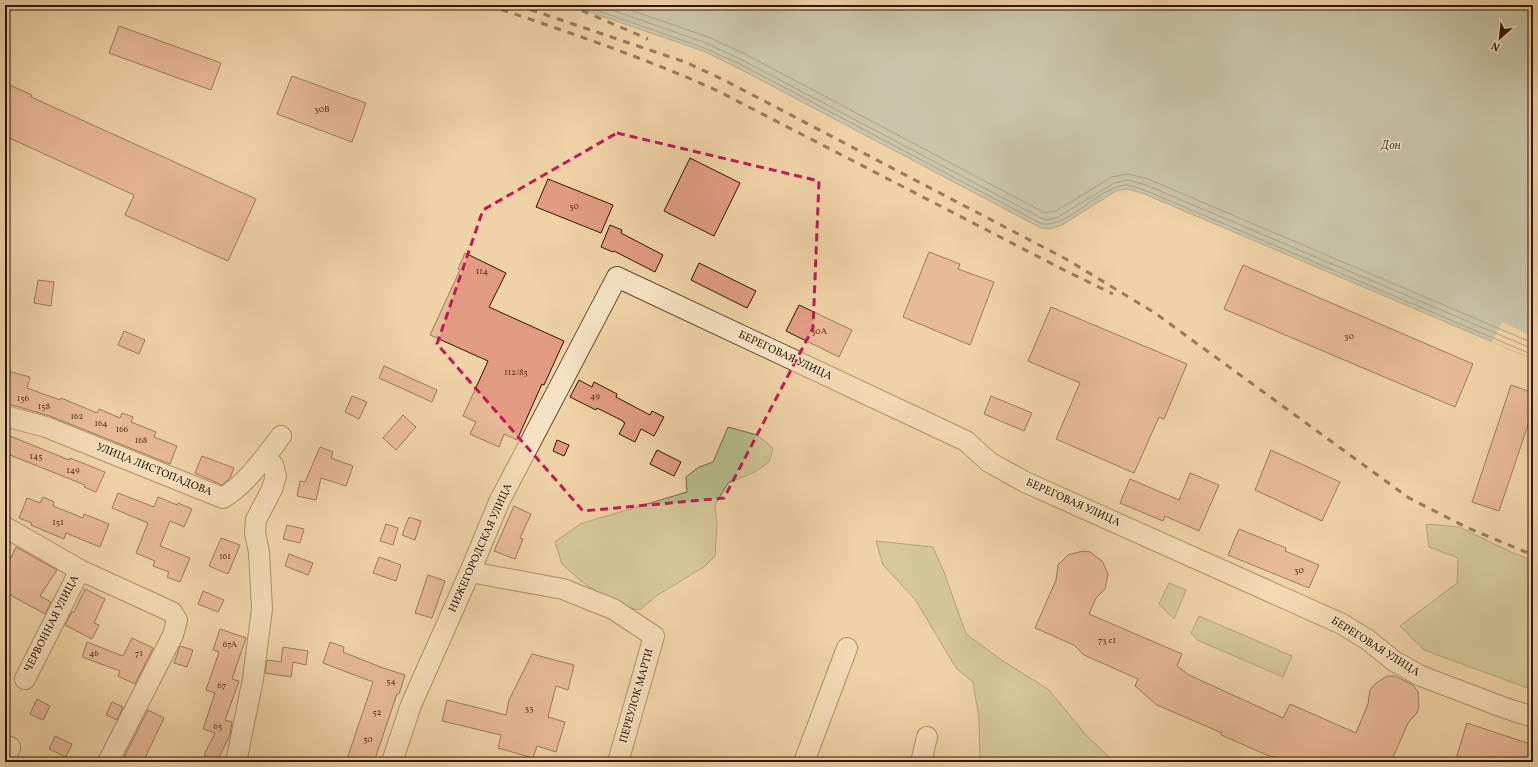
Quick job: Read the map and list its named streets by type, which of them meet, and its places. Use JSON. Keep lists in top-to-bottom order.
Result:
{
  "streets": {
    "street": [
      "БЕРЕГОВАЯ УЛИЦА",
      "УЛИЦА ЛИСТОПАДОВА",
      "НИЖЕГОРОДСКАЯ УЛИЦА",
      "ЧЕРВОННАЯ УЛИЦА",
      "ПЕРЕУЛОК МАРТИ"
    ]
  },
  "crossings": [
    ["БЕРЕГОВАЯ УЛИЦА", "НИЖЕГОРОДСКАЯ УЛИЦА"],
    ["НИЖЕГОРОДСКАЯ УЛИЦА", "ПЕРЕУЛОК МАРТИ"]
  ],
  "water": ["Дон"],
  "house_numbers": [
    "30В",
    "30",
    "114",
    "30А",
    "30",
    "112/85",
    "49",
    "156",
    "158",
    "162",
    "164",
    "166",
    "168",
    "145",
    "149",
    "151",
    "161",
    "30",
    "73 с1",
    "67А",
    "46",
    "71",
    "54",
    "67",
    "33",
    "52",
    "65",
    "50"
  ],
  "north": "bottom left"
}
